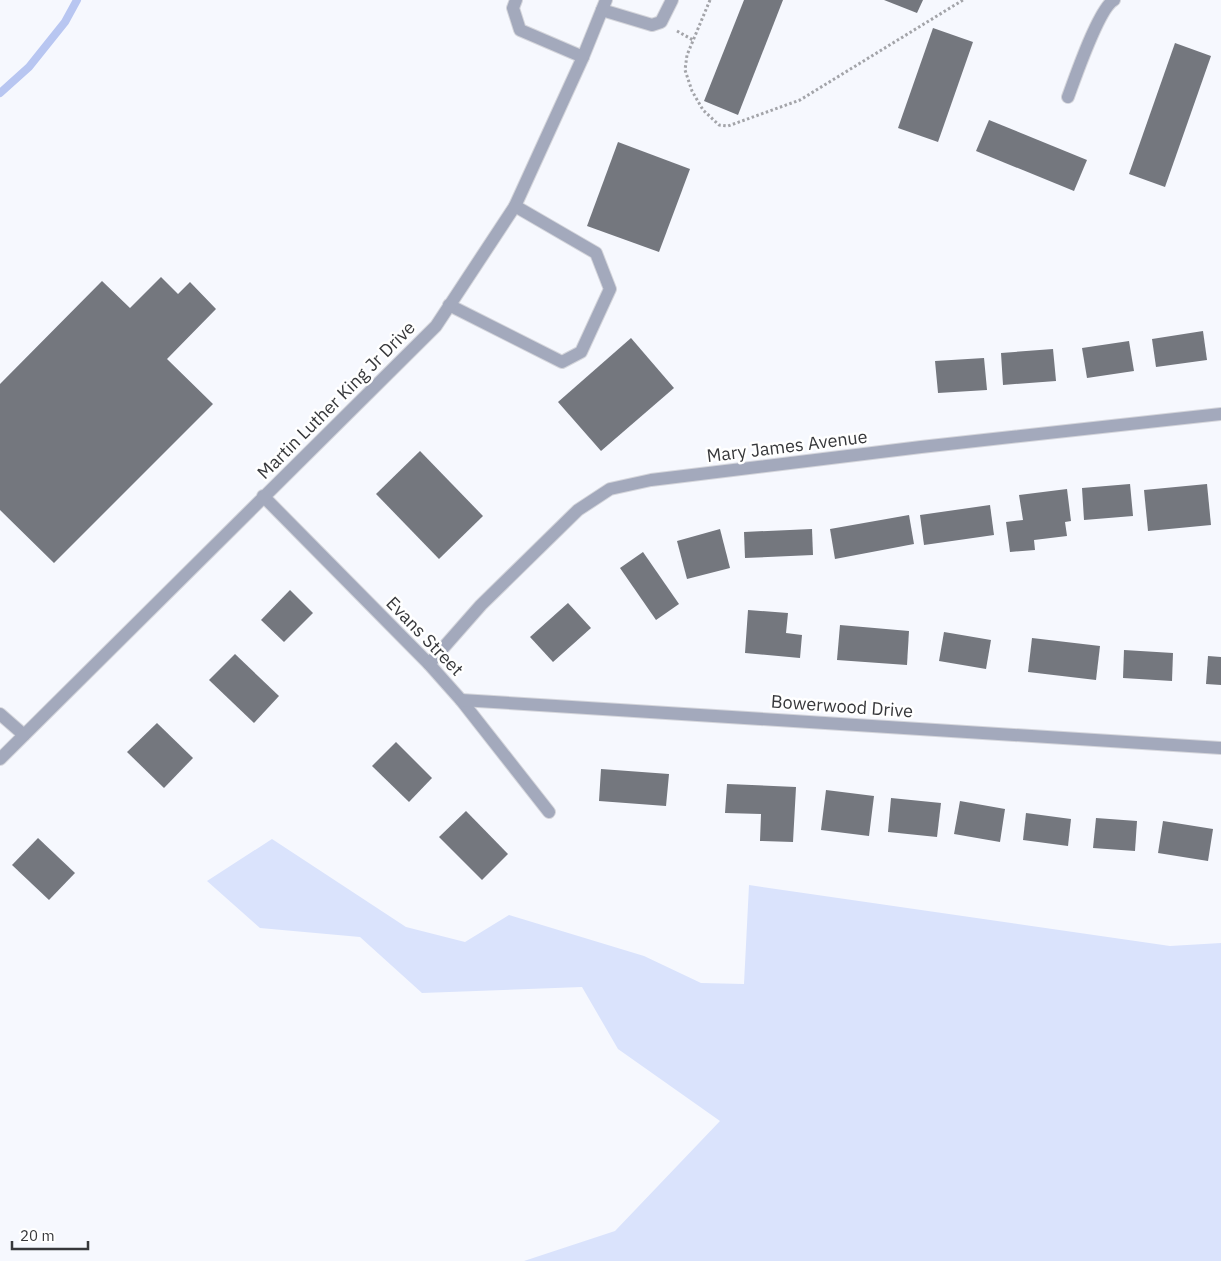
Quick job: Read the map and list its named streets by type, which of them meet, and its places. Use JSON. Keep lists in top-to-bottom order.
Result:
{
  "streets": {
    "street": [
      "Martin Luther King Jr Drive",
      "Mary James Avenue",
      "Evans Street",
      "Bowerwood Drive"
    ]
  },
  "crossings": [
    ["Martin Luther King Jr Drive", "Evans Street"],
    ["Mary James Avenue", "Evans Street"],
    ["Evans Street", "Bowerwood Drive"]
  ],
  "scale_bar": "20 m"
}
